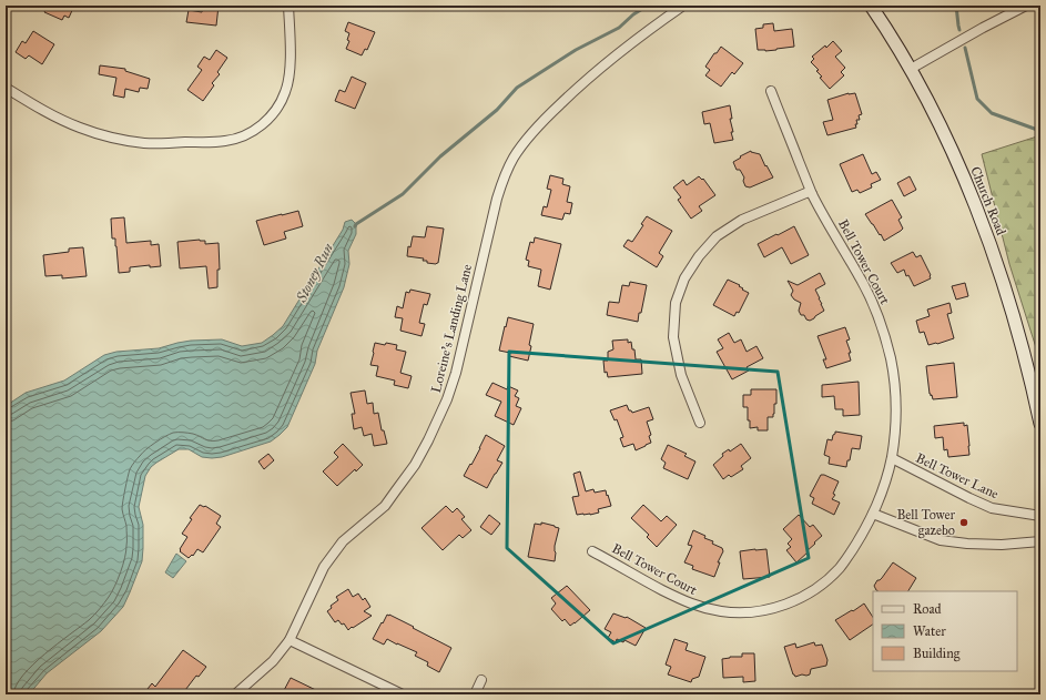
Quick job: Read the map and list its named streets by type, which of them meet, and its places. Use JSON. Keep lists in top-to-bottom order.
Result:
{
  "streets": {
    "main road": ["Church Road"],
    "street": ["Bell Tower Court", "Loreine's Landing Lane", "Bell Tower Lane"]
  },
  "crossings": [
    ["Bell Tower Court", "Bell Tower Lane"]
  ],
  "water": ["Stoney Run"],
  "places": ["Bell Tower gazebo"],
  "legend": ["Road", "Water", "Building"]
}
